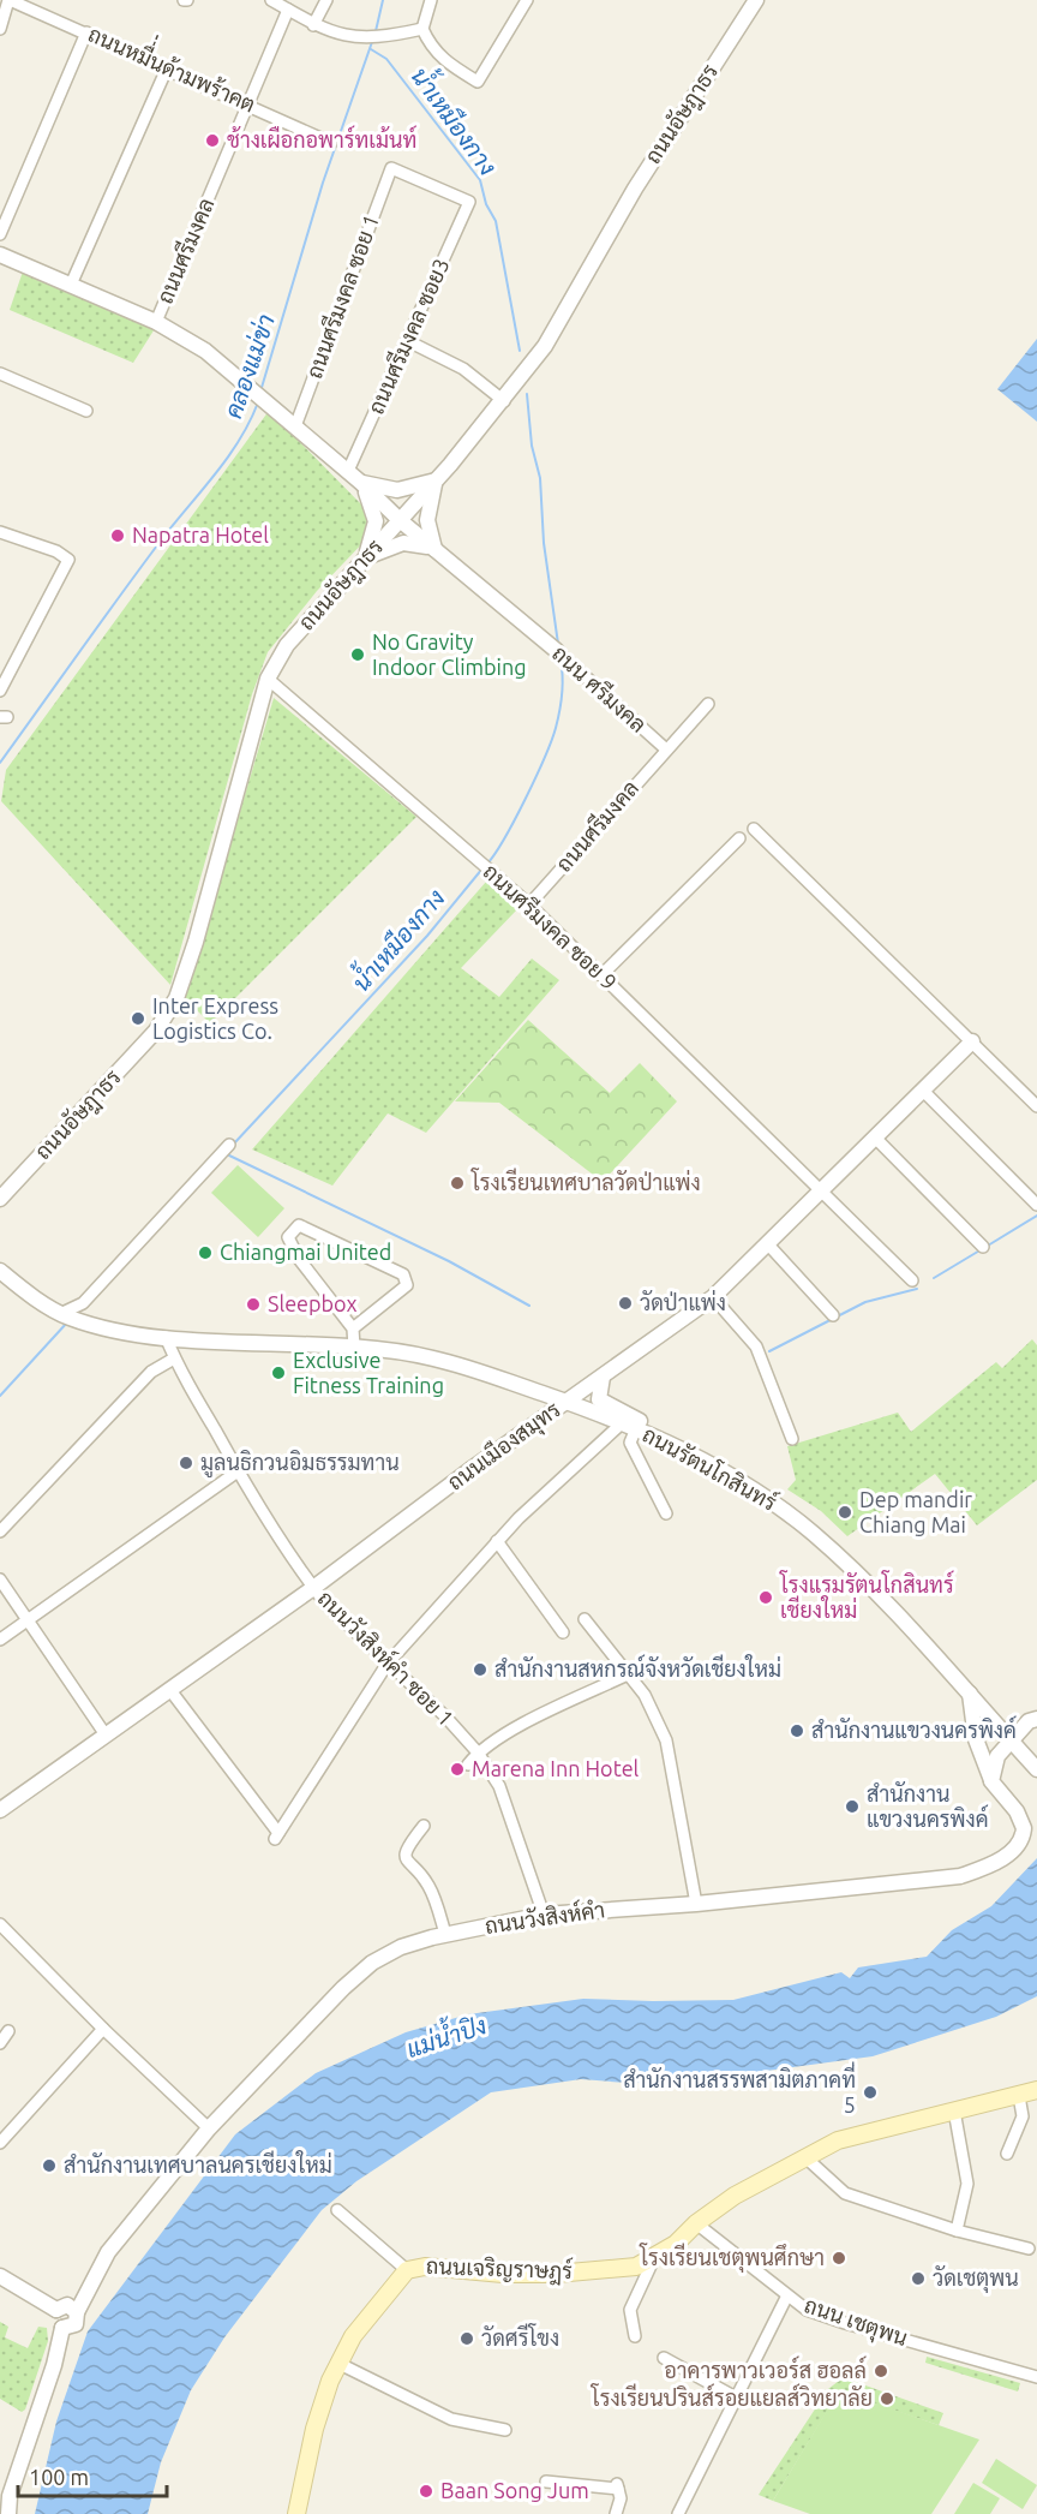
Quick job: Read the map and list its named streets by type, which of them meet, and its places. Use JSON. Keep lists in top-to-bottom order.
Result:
{
  "streets": {
    "main road": ["ถนนเจริญราษฎร์"],
    "street": [
      "ถนนหมื่่นด้ามพร้าคต",
      "ถนนอัษฎาธร",
      "ถนนศรีมงคล",
      "ถนนศรีมงคล ซอย 1",
      "ถนนศรีมงคล ซอย3",
      "ถนน ศรีมงคล",
      "ถนนศรีมงคล ซอย 9",
      "ถนนเมืองสมุทร",
      "ถนนรัตนโกสินทร์",
      "ถนนวังสิงห์คำ ซอย 1",
      "ถนนวังสิงห์คำ",
      "ถนน เชตุพน"
    ]
  },
  "crossings": [
    ["ถนนหมื่่นด้ามพร้าคต", "ถนนศรีมงคล"],
    ["ถนนอัษฎาธร", "ถนนศรีมงคล"],
    ["ถนนอัษฎาธร", "ถนน ศรีมงคล"],
    ["ถนนอัษฎาธร", "ถนนศรีมงคล ซอย 9"],
    ["ถนนศรีมงคล", "ถนนศรีมงคล ซอย 1"],
    ["ถนนศรีมงคล", "ถนนศรีมงคล ซอย3"],
    ["ถนนศรีมงคล", "ถนน ศรีมงคล"],
    ["ถนนศรีมงคล", "ถนนศรีมงคล ซอย 9"],
    ["ถนนศรีมงคล ซอย 1", "ถนนศรีมงคล ซอย3"],
    ["ถนนศรีมงคล ซอย 9", "ถนนเมืองสมุทร"],
    ["ถนนเมืองสมุทร", "ถนนรัตนโกสินทร์"],
    ["ถนนเมืองสมุทร", "ถนนวังสิงห์คำ ซอย 1"],
    ["ถนนรัตนโกสินทร์", "ถนนวังสิงห์คำ ซอย 1"],
    ["ถนนวังสิงห์คำ ซอย 1", "ถนนวังสิงห์คำ"],
    ["ถนนเจริญราษฎร์", "ถนน เชตุพน"]
  ],
  "water": ["น้ำเหมืองกาง", "คลองแม่ข่า", "แม่น้ำปิง"],
  "places": [
    "ช้างเผือกอพาร์ทเม้นท์",
    "Napatra Hotel",
    "No Gravity Indoor Climbing",
    "Inter Express Logistics Co.",
    "โรงเรียนเทศบาลวัดป่าแพ่ง",
    "Chiangmai United",
    "วัดป่าแพ่ง",
    "Sleepbox",
    "Exclusive Fitness Training",
    "มูลนธิกวนอิมธรรมทาน",
    "Dep mandir Chiang Mai",
    "โรงแรมรัตนโกสินทร์ เชียงใหม่",
    "สำนักงานสหกรณ์จังหวัดเชียงใหม่",
    "สำนักงานแขวงนครพิงค์",
    "Marena Inn Hotel",
    "สำนักงาน แขวงนครพิงค์",
    "สำนักงานสรรพสามิตภาคที่ 5",
    "สำนักงานเทศบาลนครเชียงใหม่",
    "โรงเรียนเชตุพนศึกษา",
    "วัดเชตุพน",
    "วัดศรีโขง",
    "อาคารพาวเวอร์ส ฮอลล์",
    "โรงเรียนปรินส์รอยแยลส์วิทยาลัย",
    "Baan Song Jum"
  ],
  "scale_bar": "100 m"
}
